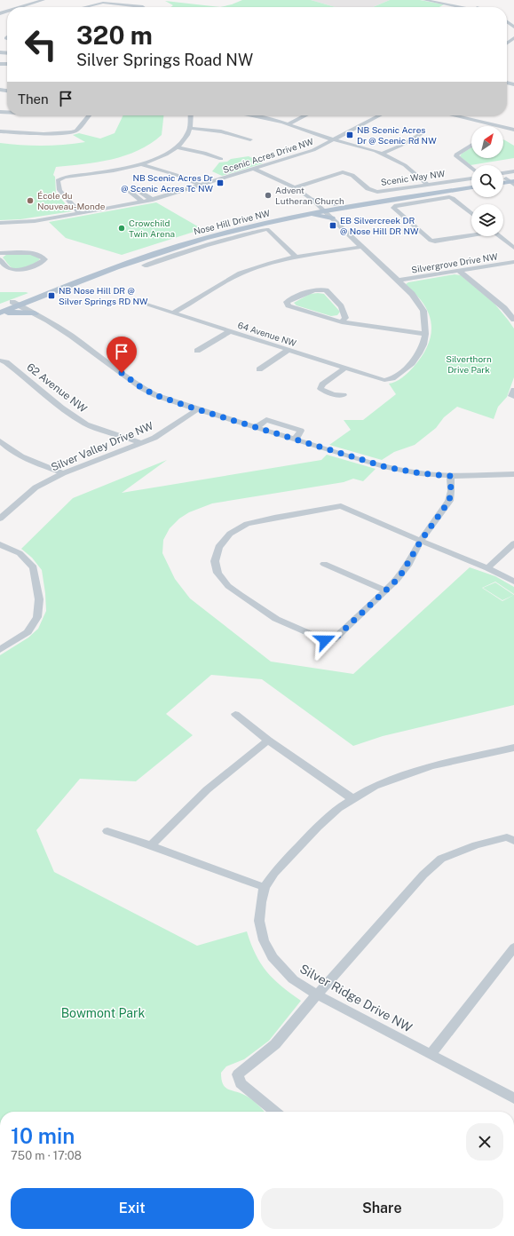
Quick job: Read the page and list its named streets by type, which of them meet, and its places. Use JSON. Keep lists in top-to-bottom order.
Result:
{
  "streets": {
    "main road": ["Nose Hill Drive NW"],
    "street": [
      "Scenic Acres Drive NW",
      "Scenic Way NW",
      "Silvergrove Drive NW",
      "64 Avenue NW",
      "62 Avenue NW",
      "Silver Valley Drive NW",
      "Silver Ridge Drive NW"
    ]
  },
  "crossings": [
    ["62 Avenue NW", "Silver Valley Drive NW"]
  ],
  "parks": ["Silverthorn Drive Park", "Bowmont Park"],
  "places": {
    "transit": [
      "NB Scenic Acres Dr @ Scenic Rd NW",
      "NB Scenic Acres Dr @ Scenic Acres Tc NW",
      "EB Silvercreek DR @ Nose Hill DR NW",
      "NB Nose Hill DR @ Silver Springs RD NW"
    ],
    "other": ["Advent Lutheran Church", "École du Nouveau-Monde", "Crowchild Twin Arena"]
  },
  "north": "top right",
  "page": {
    "turn": ["320 m", "Silver Springs Road NW"],
    "then": "Then",
    "heading": ["10 min", "750 m · 17:08"],
    "buttons": ["Exit", "Share"]
  }
}
